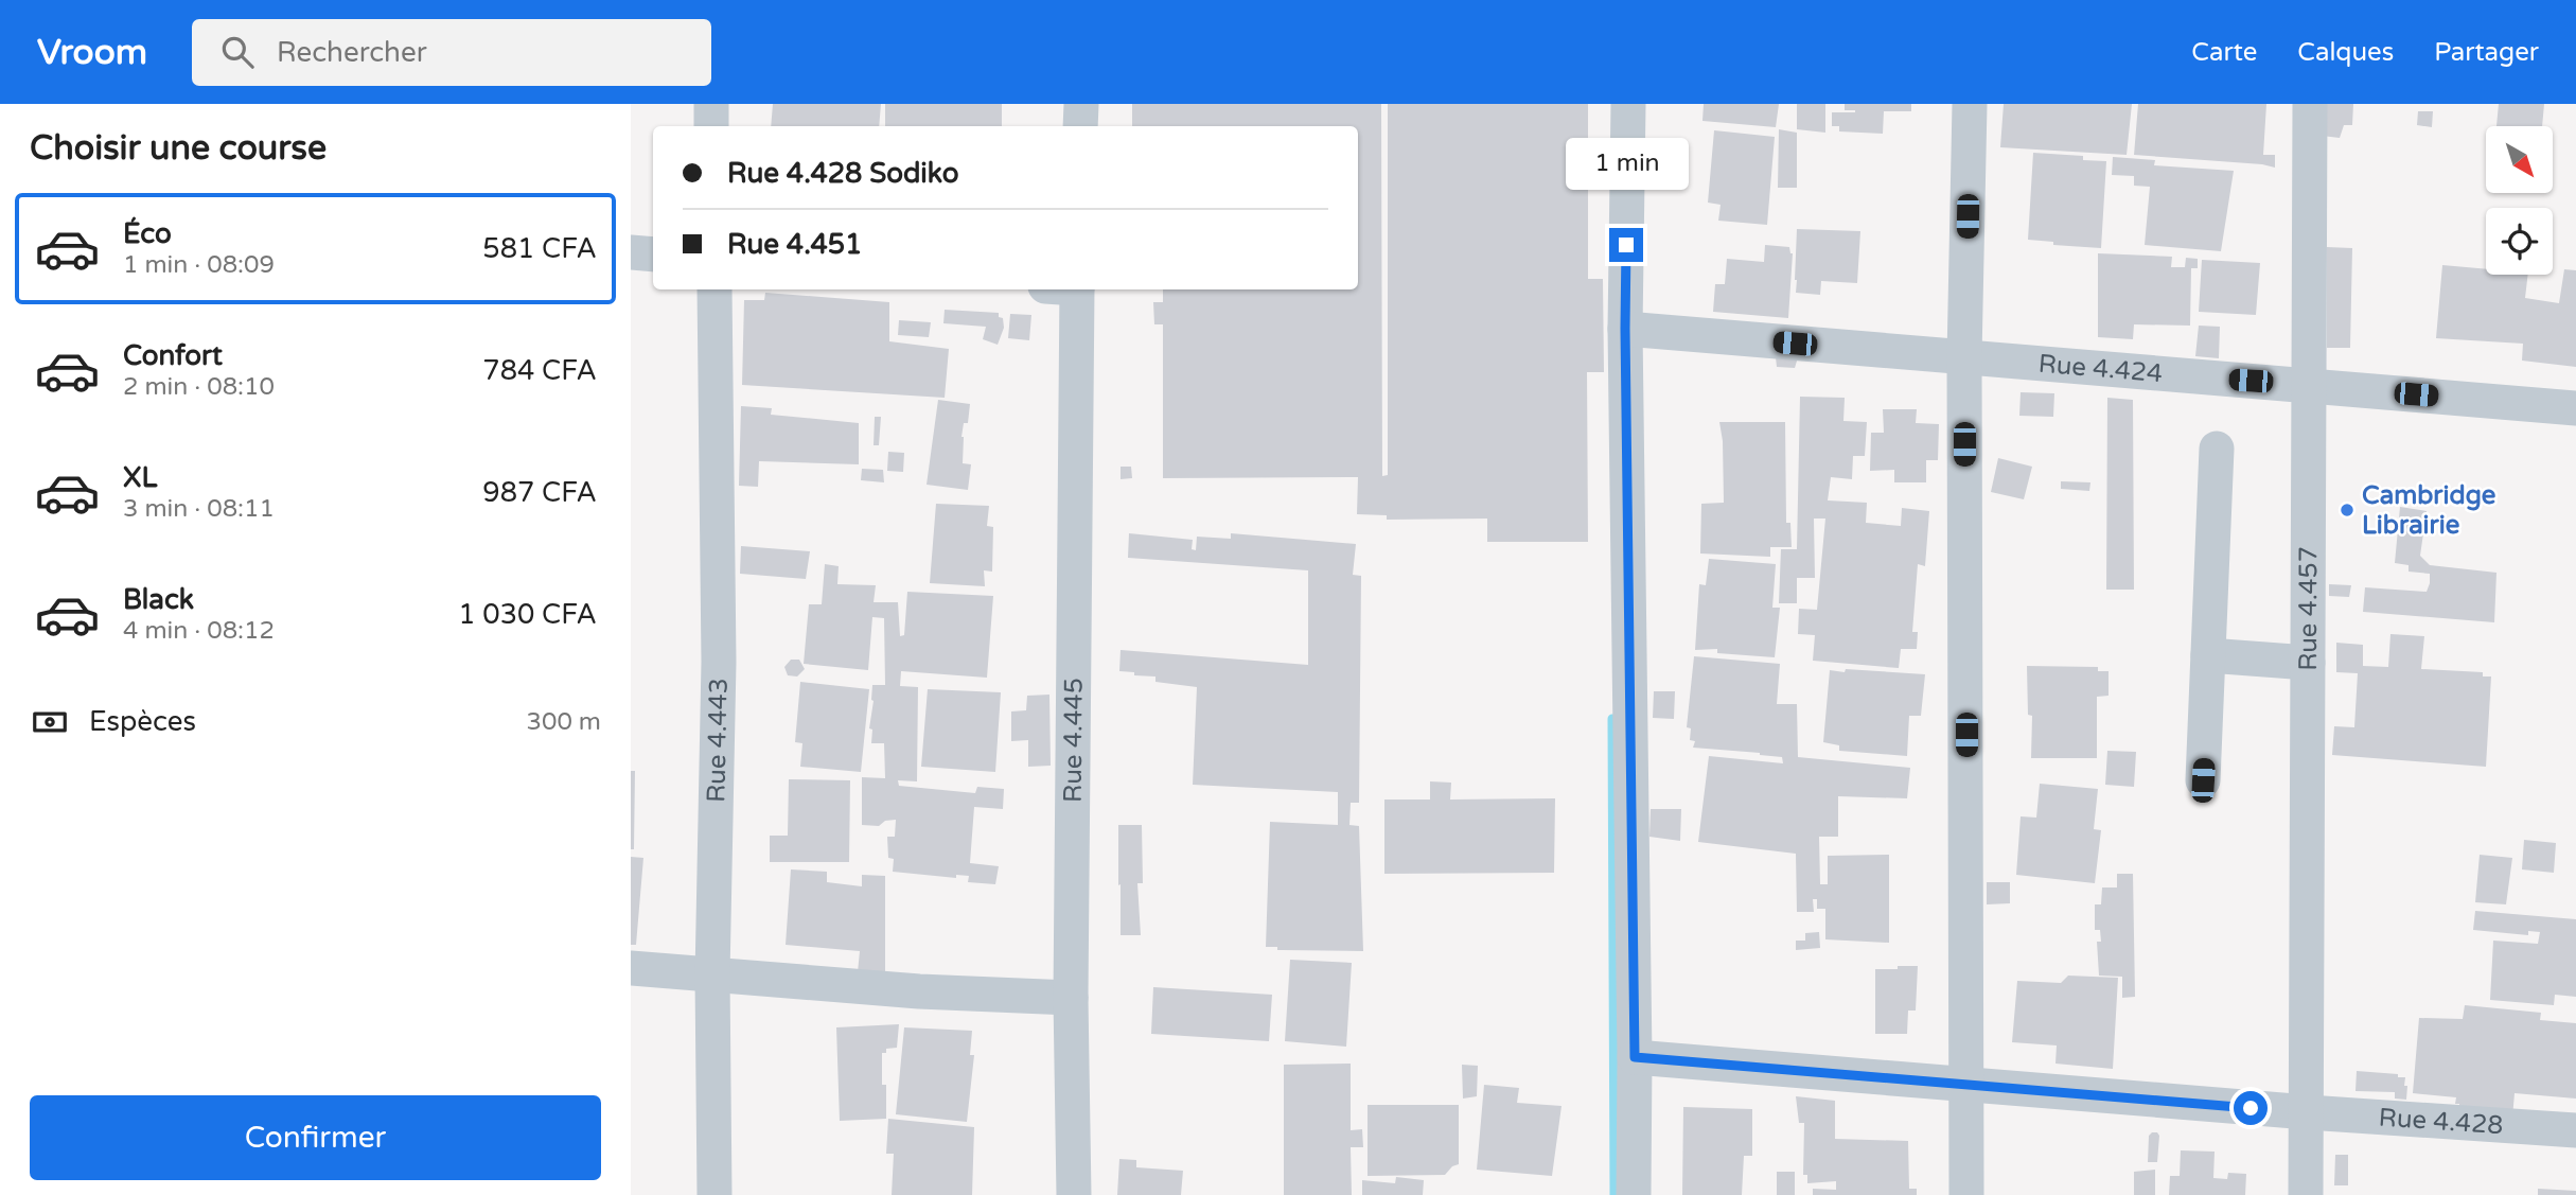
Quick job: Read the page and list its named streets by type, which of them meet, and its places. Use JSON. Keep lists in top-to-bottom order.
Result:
{
  "streets": {
    "street": [
      "Rue 4.424",
      "Rue 4.457",
      "Rue 4.443",
      "Rue 4.445",
      "Rue 4.428"
    ]
  },
  "crossings": [
    ["Rue 4.424", "Rue 4.457"],
    ["Rue 4.457", "Rue 4.428"]
  ],
  "places": ["Cambridge Librairie"],
  "north": "bottom right",
  "page": {
    "header": "Vroom",
    "search": "Rechercher",
    "nav": ["Carte", "Calques", "Partager"],
    "heading": "Choisir une course",
    "banner": ["Rue 4.428 Sodiko", "Rue 4.451"],
    "bubble": "1 min",
    "list": [
      {
        "name": "Éco",
        "note": "1 min · 08:09",
        "value": "581 CFA"
      },
      {
        "name": "Confort",
        "note": "2 min · 08:10",
        "value": "784 CFA"
      },
      {
        "name": "XL",
        "note": "3 min · 08:11",
        "value": "987 CFA"
      },
      {
        "name": "Black",
        "note": "4 min · 08:12",
        "value": "1 030 CFA"
      }
    ],
    "pay": ["Espèces", "300 m"],
    "buttons": "Confirmer"
  }
}
